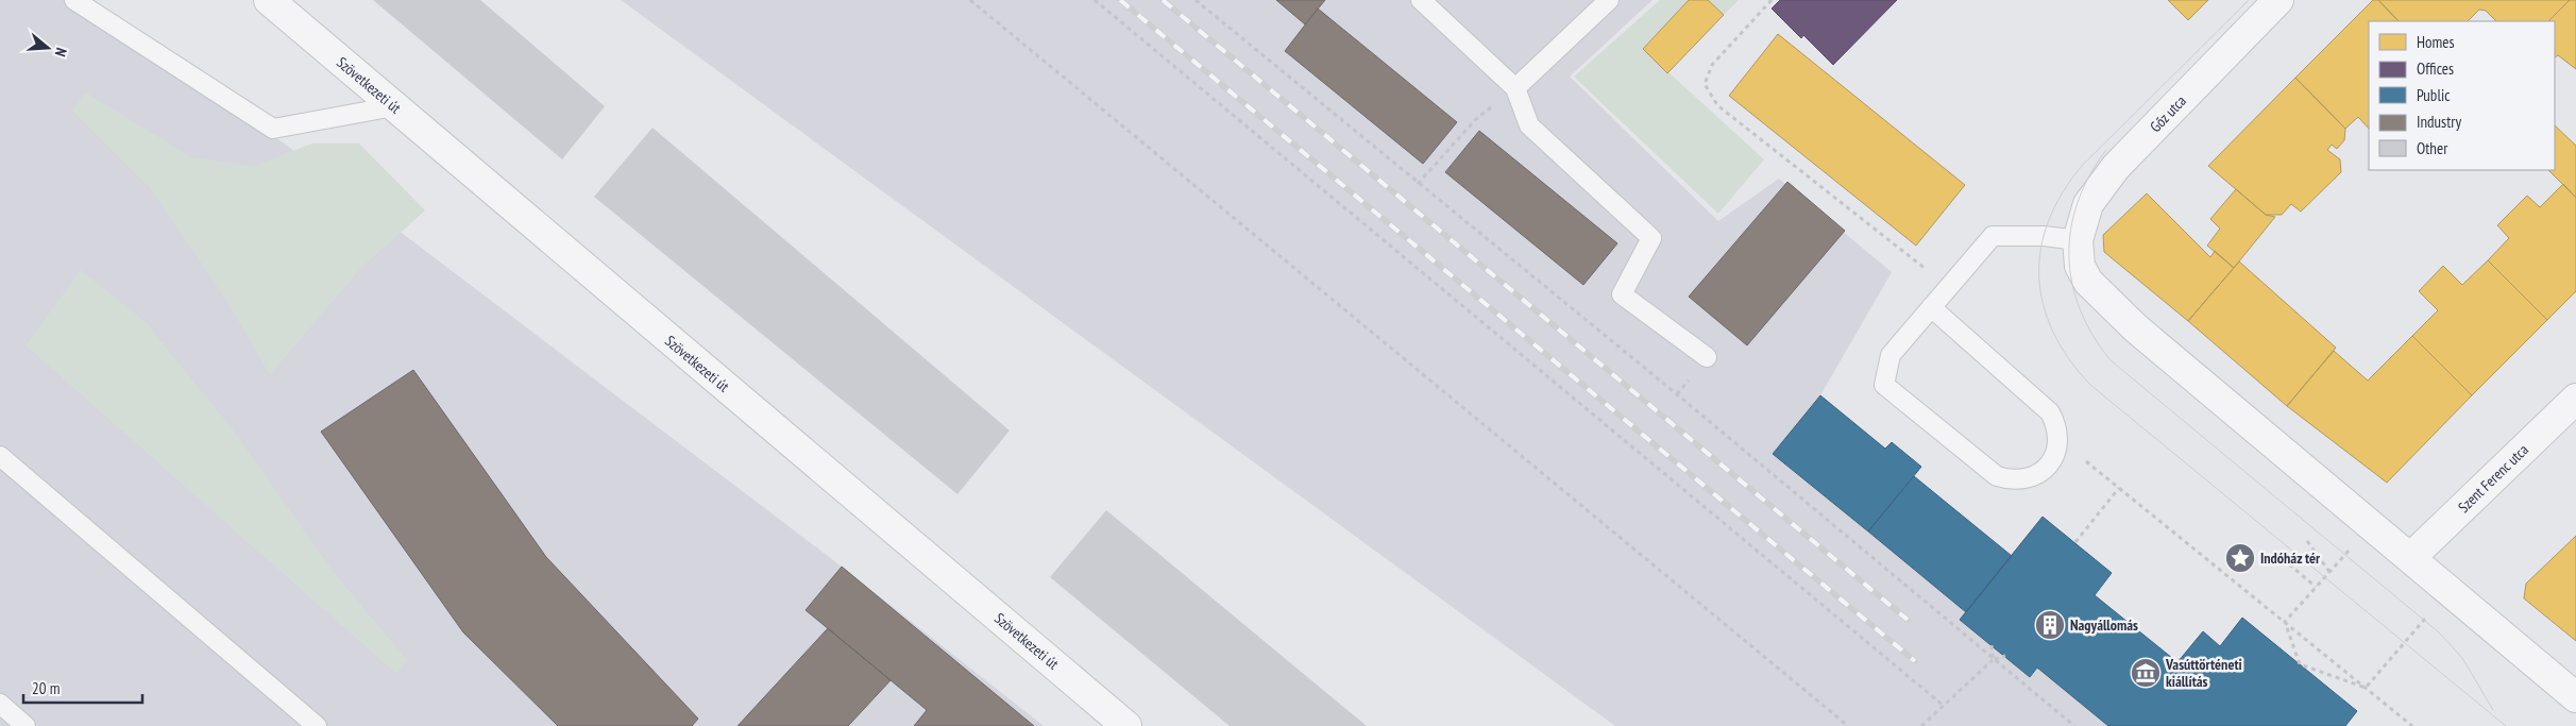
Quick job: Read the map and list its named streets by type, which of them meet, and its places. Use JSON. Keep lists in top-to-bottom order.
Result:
{
  "streets": {
    "street": ["Szövetkezeti út", "Gőz utca", "Szent Ferenc utca"]
  },
  "places": {
    "place": ["Indóház tér"],
    "building": ["Nagyállomás"],
    "museum": ["Vasúttörténeti kiállítás"]
  },
  "legend": [
    "Homes",
    "Offices",
    "Public",
    "Industry",
    "Other"
  ],
  "scale_bar": "20 m",
  "north": "right"
}
